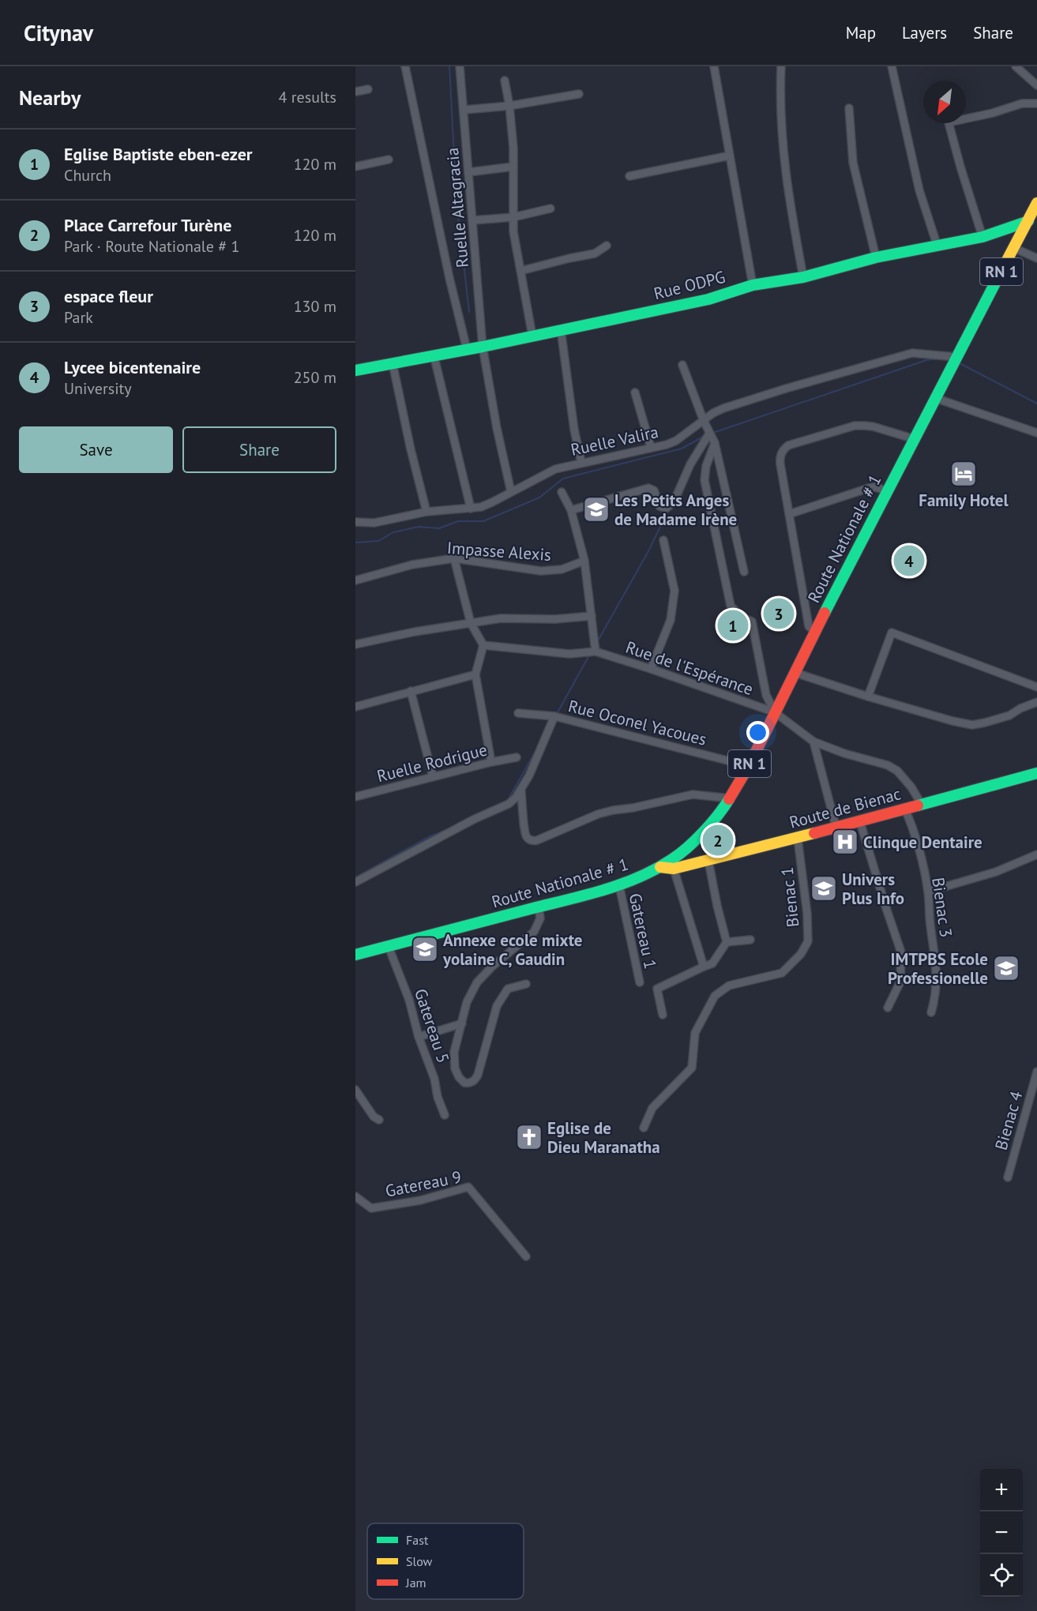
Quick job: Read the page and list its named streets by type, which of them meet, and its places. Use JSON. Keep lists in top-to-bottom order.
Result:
{
  "streets": {
    "main road": [
      "RN 1",
      "Rue ODPG",
      "Route Nationale # 1",
      "Route de Bienac"
    ],
    "street": [
      "Ruelle Altagracia",
      "Ruelle Valira",
      "Impasse Alexis",
      "Rue de l'Espérance",
      "Rue Oconel Yacoues",
      "Ruelle Rodrigue",
      "Bienac 1",
      "Bienac 3",
      "Gatereau 1",
      "Gatereau 5",
      "Bienac 4",
      "Gatereau 9"
    ]
  },
  "crossings": [
    ["Ruelle Altagracia", "Rue ODPG"],
    ["Ruelle Altagracia", "Ruelle Valira"],
    ["Rue ODPG", "Route Nationale # 1"],
    ["Ruelle Valira", "Route Nationale # 1"],
    ["Route Nationale # 1", "Rue de l'Espérance"],
    ["Route Nationale # 1", "Rue Oconel Yacoues"],
    ["Route Nationale # 1", "Route de Bienac"],
    ["Route Nationale # 1", "Gatereau 1"],
    ["Route Nationale # 1", "Gatereau 5"],
    ["Route de Bienac", "Bienac 1"],
    ["Route de Bienac", "Bienac 3"]
  ],
  "places": {
    "hotel": ["Family Hotel"],
    "school or university": [
      "Les Petits Anges de Madame Irène",
      "Univers Plus Info",
      "Annexe ecole mixte yolaine C, Gaudin",
      "IMTPBS Ecole Professionelle"
    ],
    "hospital": ["Clinque Dentaire"],
    "church": ["Eglise de Dieu Maranatha"]
  },
  "legend": ["Fast", "Slow", "Jam"],
  "north": "bottom left",
  "page": {
    "header": "Citynav",
    "nav": ["Map", "Layers", "Share"],
    "heading": ["Nearby", "4 results"],
    "list": [
      {
        "mark": "1",
        "name": "Eglise Baptiste eben-ezer",
        "note": "Church",
        "value": "120 m"
      },
      {
        "mark": "2",
        "name": "Place Carrefour Turène",
        "note": "Park · Route Nationale # 1",
        "value": "120 m"
      },
      {
        "mark": "3",
        "name": "espace fleur",
        "note": "Park",
        "value": "130 m"
      },
      {
        "mark": "4",
        "name": "Lycee bicentenaire",
        "note": "University",
        "value": "250 m"
      }
    ],
    "buttons": ["Save", "Share"],
    "pins": [
      "4",
      "3",
      "1",
      "2"
    ],
    "map_buttons": ["+", "−"]
  }
}
